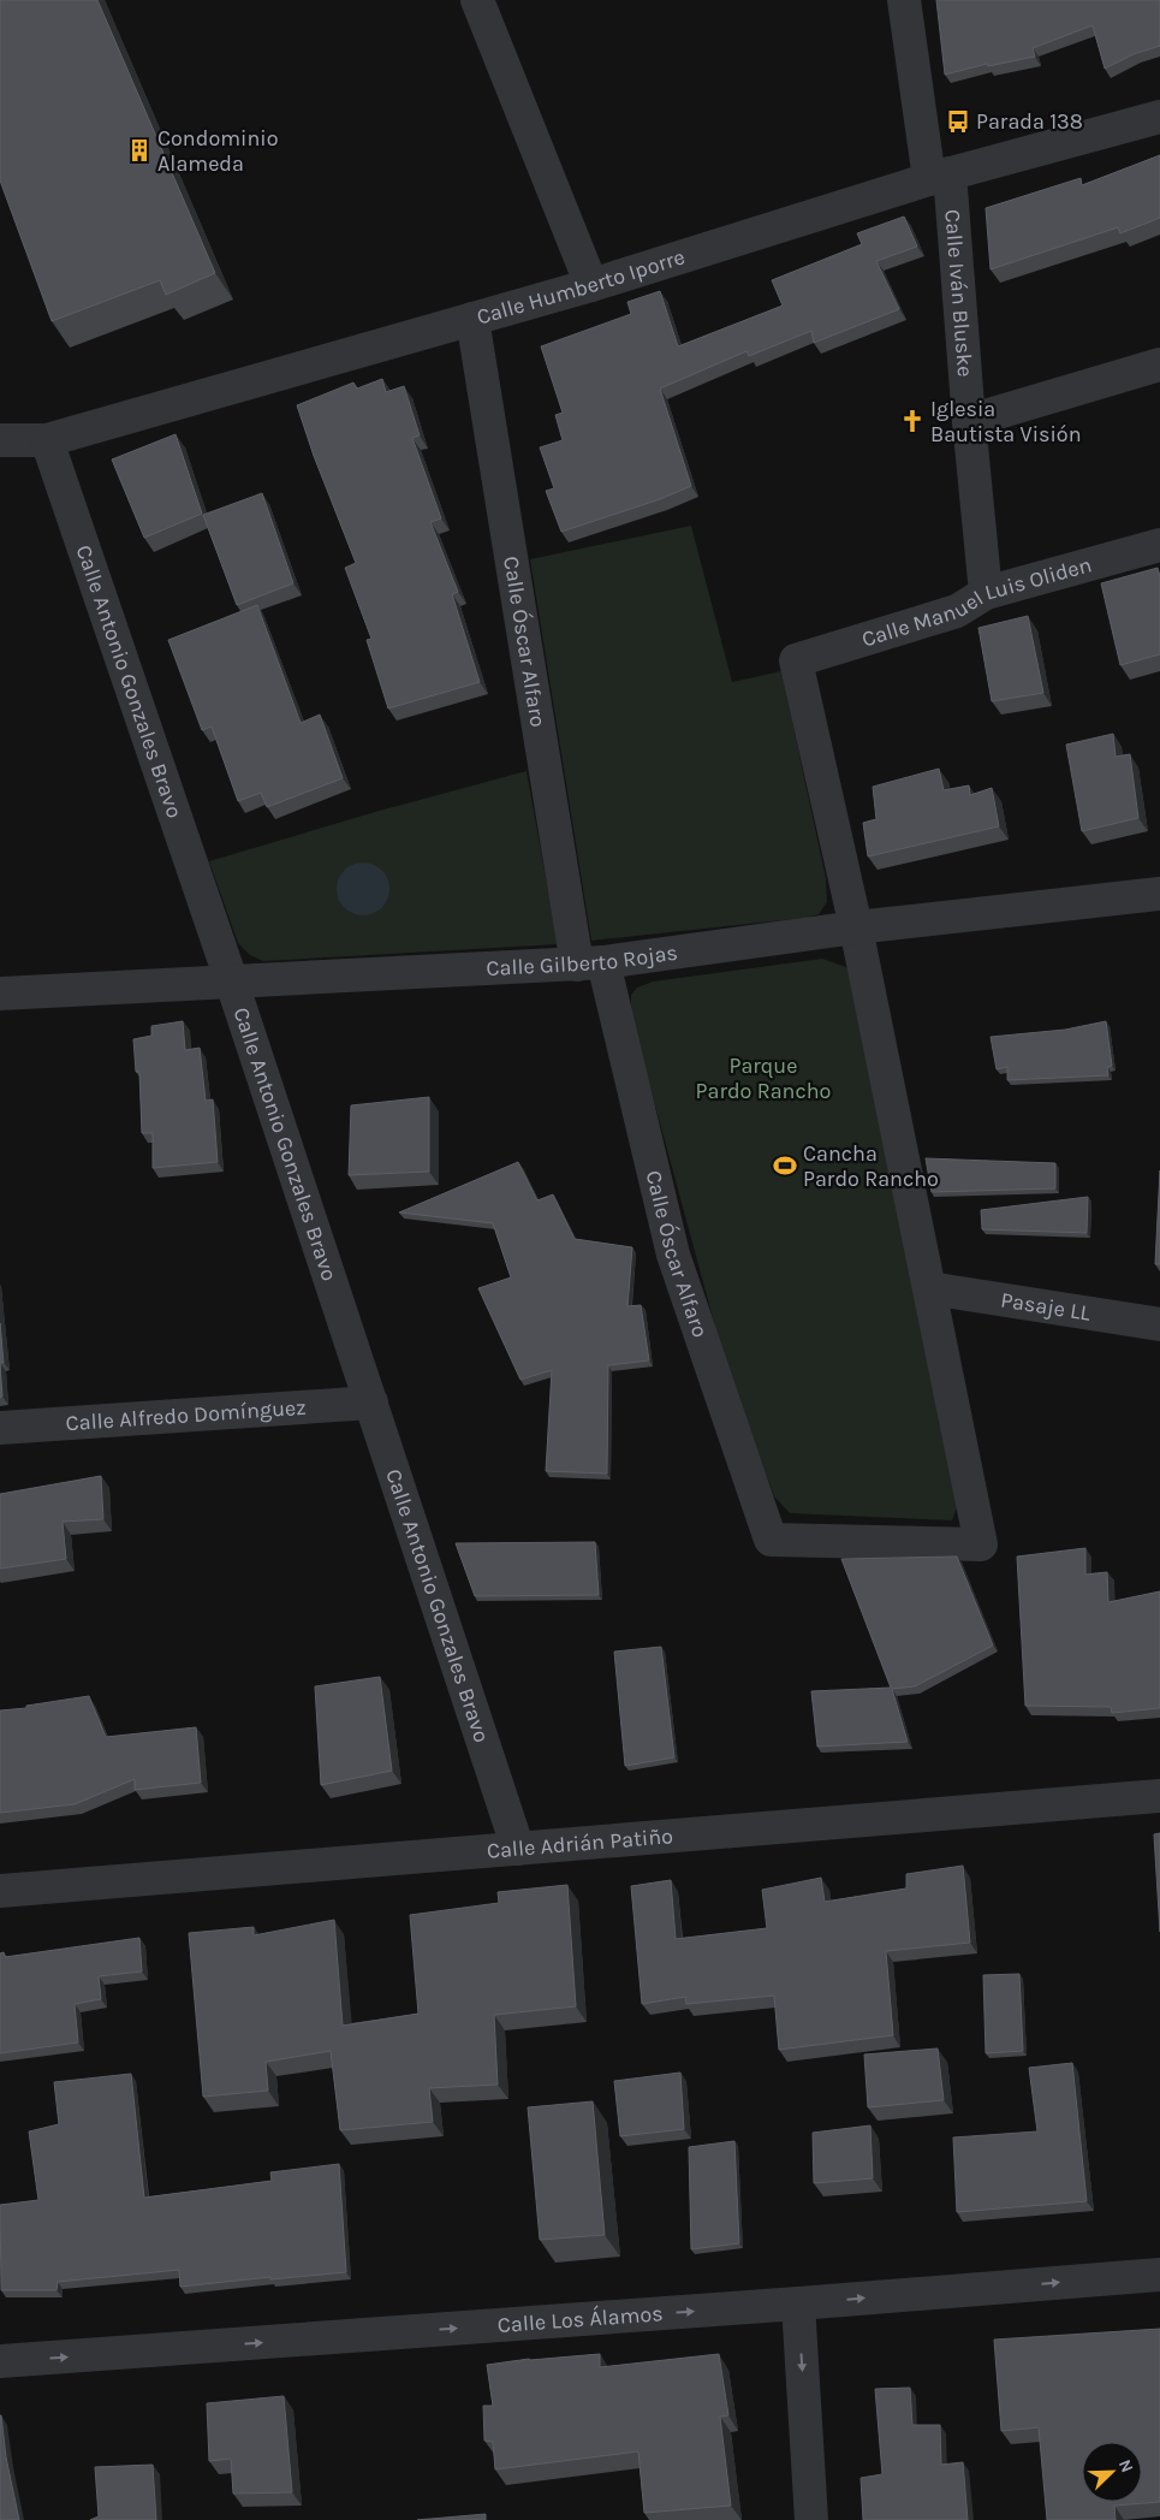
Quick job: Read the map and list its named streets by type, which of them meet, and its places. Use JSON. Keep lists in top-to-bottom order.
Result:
{
  "streets": {
    "street": [
      "Calle Humberto Iporre",
      "Calle Iván Bluske",
      "Calle Manuel Luis Oliden",
      "Calle Óscar Alfaro",
      "Calle Antonio Gonzales Bravo",
      "Calle Gilberto Rojas",
      "Pasaje LL",
      "Calle Alfredo Domínguez",
      "Calle Adrián Patiño",
      "Calle Los Álamos"
    ]
  },
  "crossings": [
    ["Calle Humberto Iporre", "Calle Iván Bluske"],
    ["Calle Humberto Iporre", "Calle Óscar Alfaro"],
    ["Calle Humberto Iporre", "Calle Antonio Gonzales Bravo"],
    ["Calle Iván Bluske", "Calle Manuel Luis Oliden"],
    ["Calle Manuel Luis Oliden", "Calle Gilberto Rojas"],
    ["Calle Óscar Alfaro", "Calle Gilberto Rojas"],
    ["Calle Óscar Alfaro", "Pasaje LL"],
    ["Calle Antonio Gonzales Bravo", "Calle Gilberto Rojas"],
    ["Calle Antonio Gonzales Bravo", "Calle Alfredo Domínguez"],
    ["Calle Antonio Gonzales Bravo", "Calle Adrián Patiño"]
  ],
  "one_way": ["Calle Los Álamos"],
  "parks": ["Parque Pardo Rancho"],
  "places": {
    "bus stop": ["Parada 138"],
    "building": ["Condominio Alameda"],
    "church": ["Iglesia Bautista Visión"],
    "sports": ["Cancha Pardo Rancho"]
  },
  "north": "top right"
}
